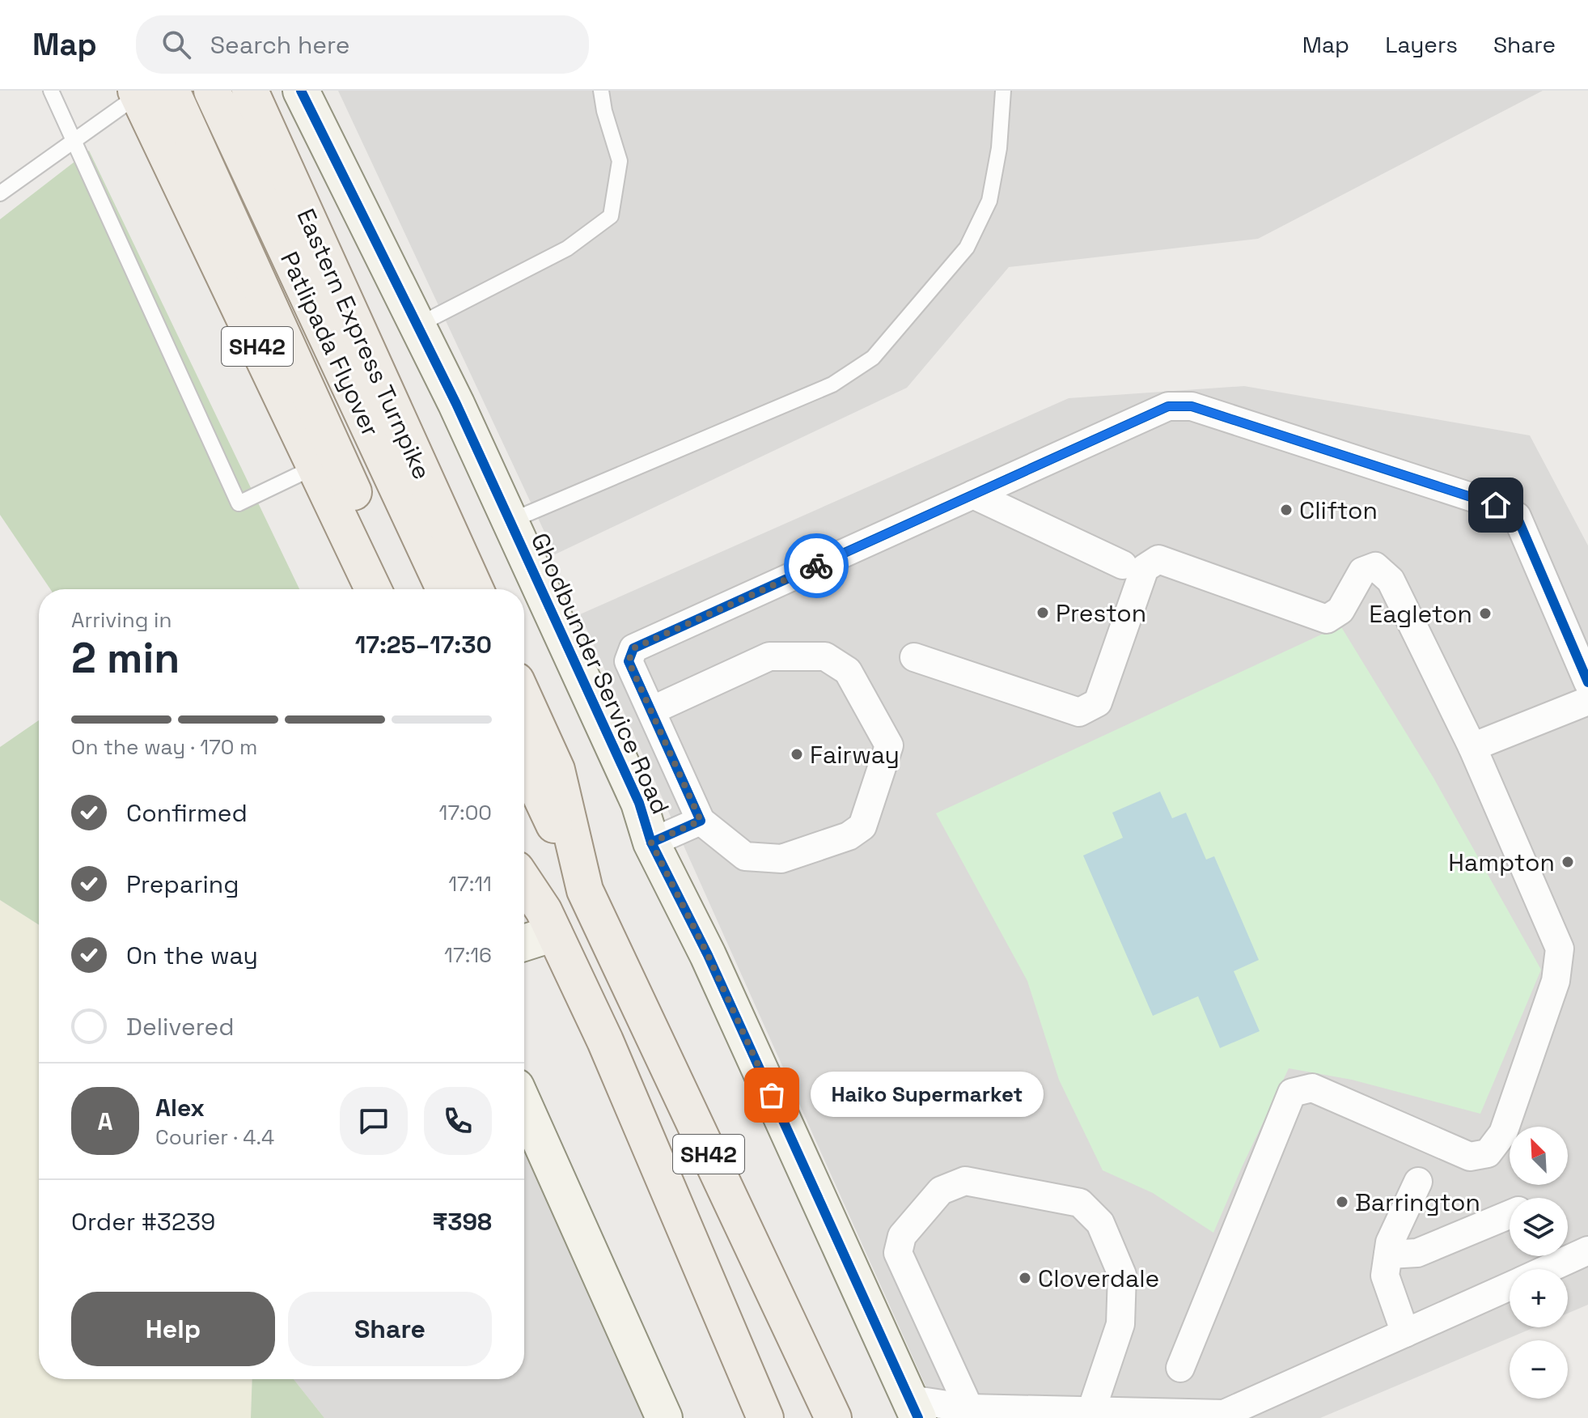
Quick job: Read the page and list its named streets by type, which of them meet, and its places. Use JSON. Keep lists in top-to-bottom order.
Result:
{
  "streets": {
    "main road": ["Patlipada Flyover", "Eastern Express Turnpike", "SH42"],
    "street": ["Ghodbunder Service Road"]
  },
  "crossings": [
    ["Patlipada Flyover", "SH42"]
  ],
  "places": [
    "Clifton",
    "Preston",
    "Eagleton",
    "Fairway",
    "Hampton",
    "Haiko Supermarket",
    "Barrington",
    "Cloverdale"
  ],
  "north": "top left",
  "page": {
    "header": "Map",
    "search": "Search here",
    "nav": ["Map", "Layers", "Share"],
    "heading": ["2 min", "Arriving in", "17:25–17:30"],
    "panel": [
      "Alex",
      "Courier · 4.4",
      "Order #3239",
      "₹398"
    ],
    "bar": "On the way · 170 m",
    "list": [
      ["Confirmed", "17:00"],
      ["Preparing", "17:11"],
      ["On the way", "17:16"],
      "Delivered"
    ],
    "bubble": "Haiko Supermarket",
    "round": "A",
    "map_buttons": ["+", "−"],
    "buttons": ["Help", "Share"]
  }
}
